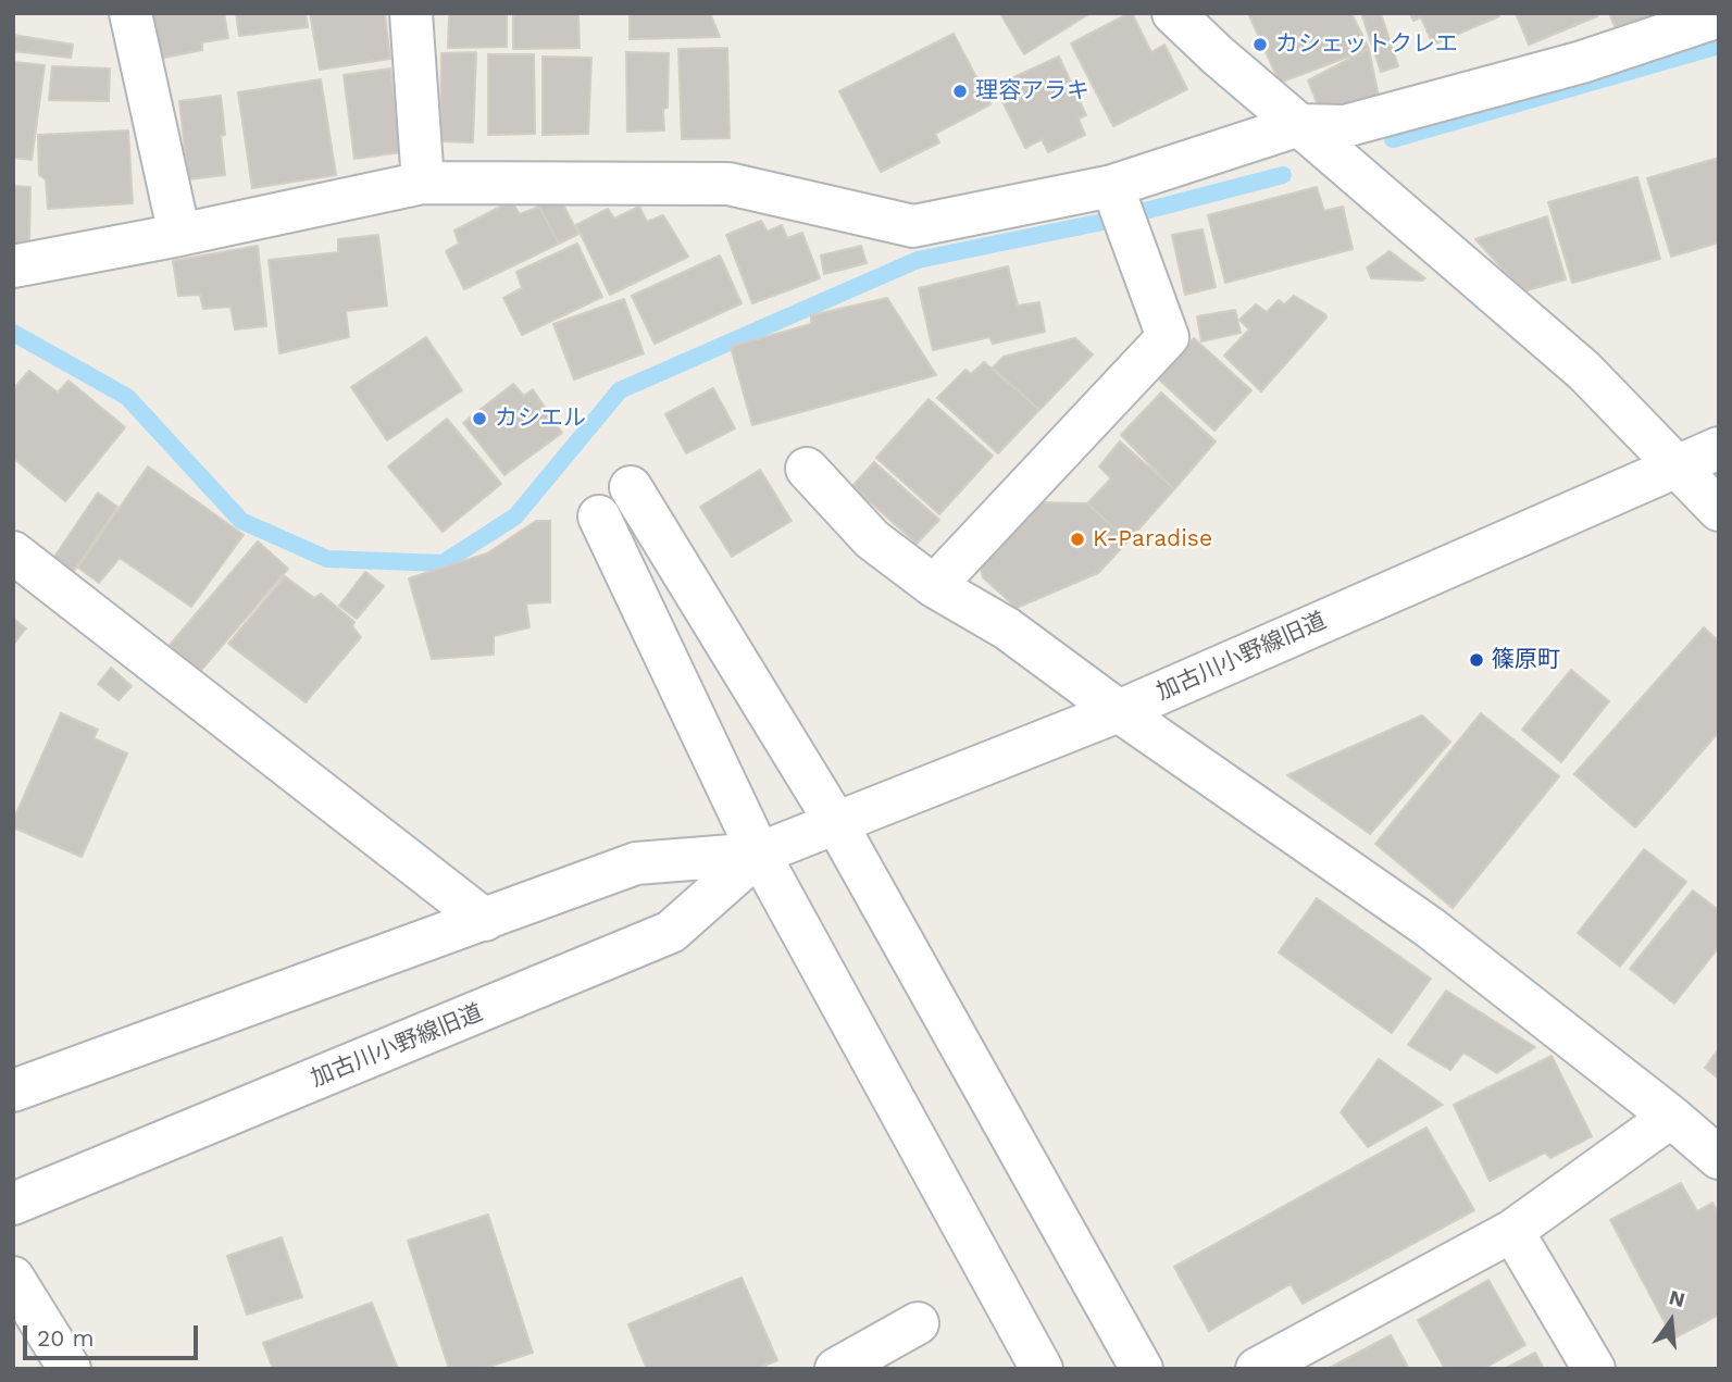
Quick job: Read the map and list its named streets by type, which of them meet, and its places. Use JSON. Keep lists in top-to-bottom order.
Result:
{
  "streets": {
    "street": ["加古川小野線旧道"]
  },
  "places": [
    "カシェットクレエ",
    "理容アラキ",
    "カシエル",
    "K-Paradise",
    "篠原町"
  ],
  "scale_bar": "20 m",
  "north": "top"
}
